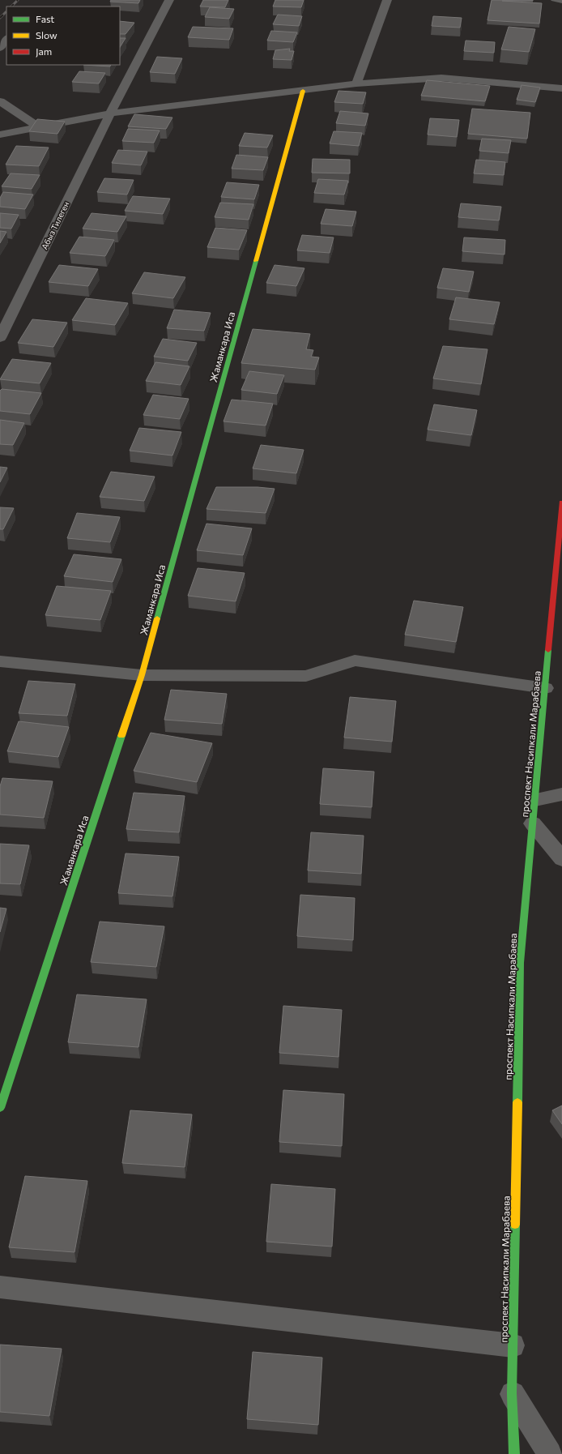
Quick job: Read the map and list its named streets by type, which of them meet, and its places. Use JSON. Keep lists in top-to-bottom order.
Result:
{
  "streets": {
    "street": ["Абыз Тилеген", "Жаманкара Иса", "проспект Насипкали Марабаева"]
  },
  "legend": ["Fast", "Slow", "Jam"]
}
